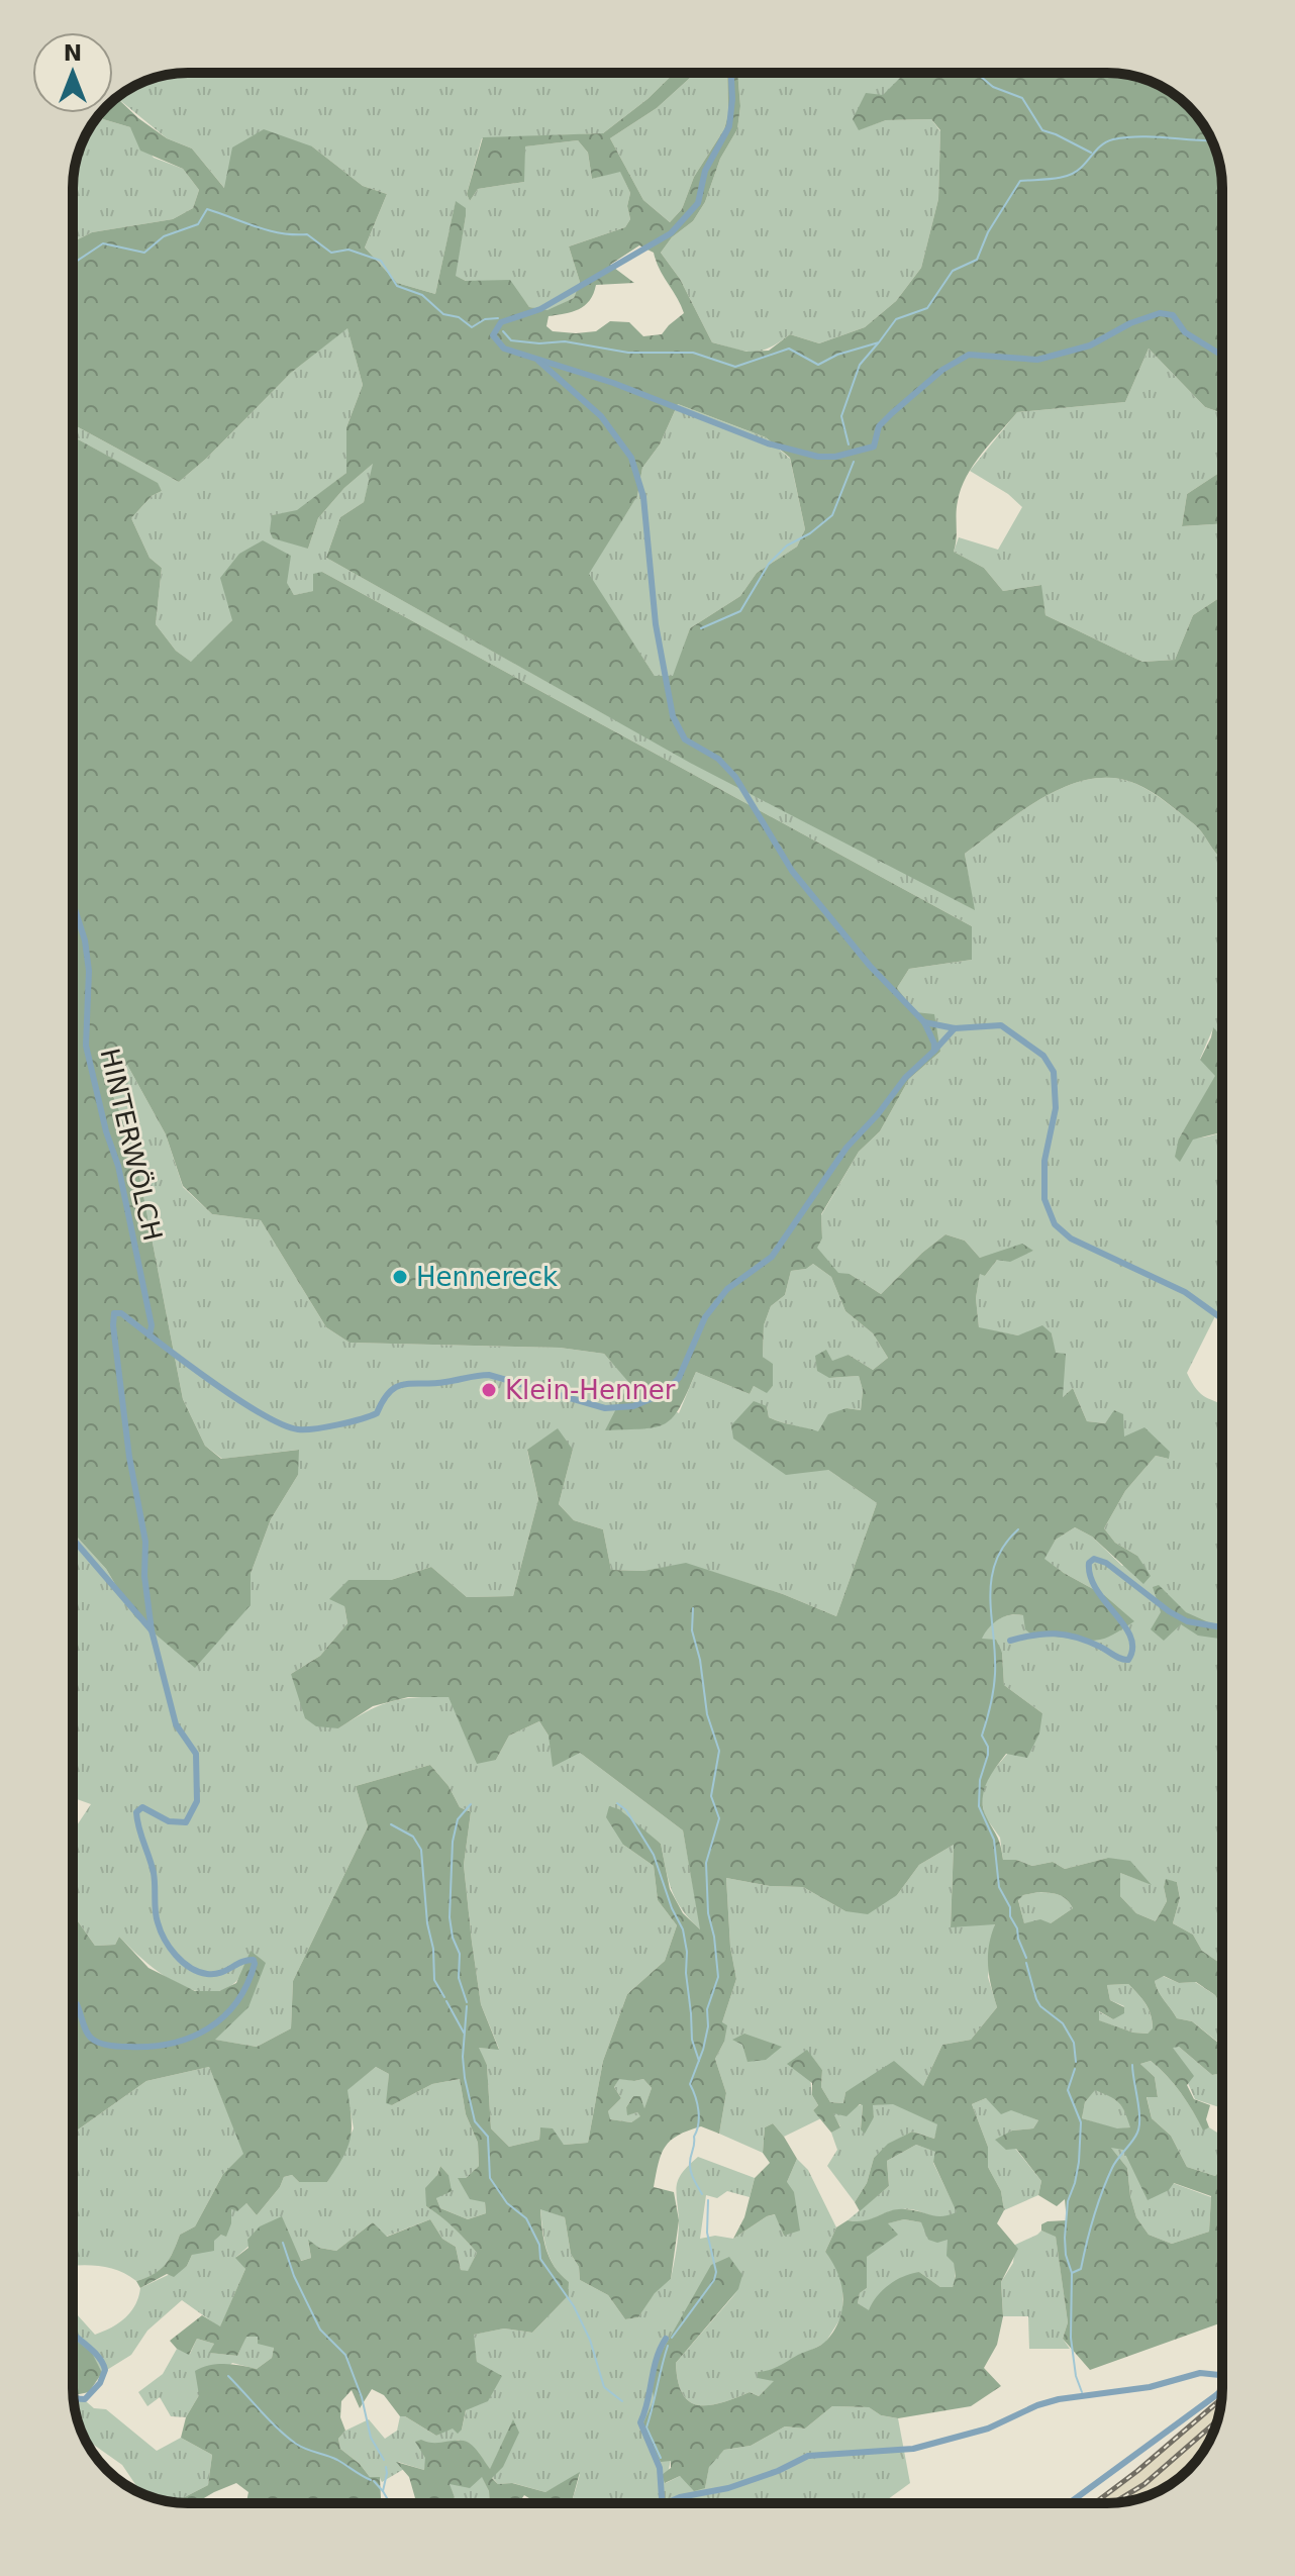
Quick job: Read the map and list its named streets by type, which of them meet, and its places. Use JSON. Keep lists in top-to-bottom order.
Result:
{
  "streets": {
    "street": ["HINTERWÖLCH"]
  },
  "places": ["Hennereck", "Klein-Henner"],
  "north": "top"
}
